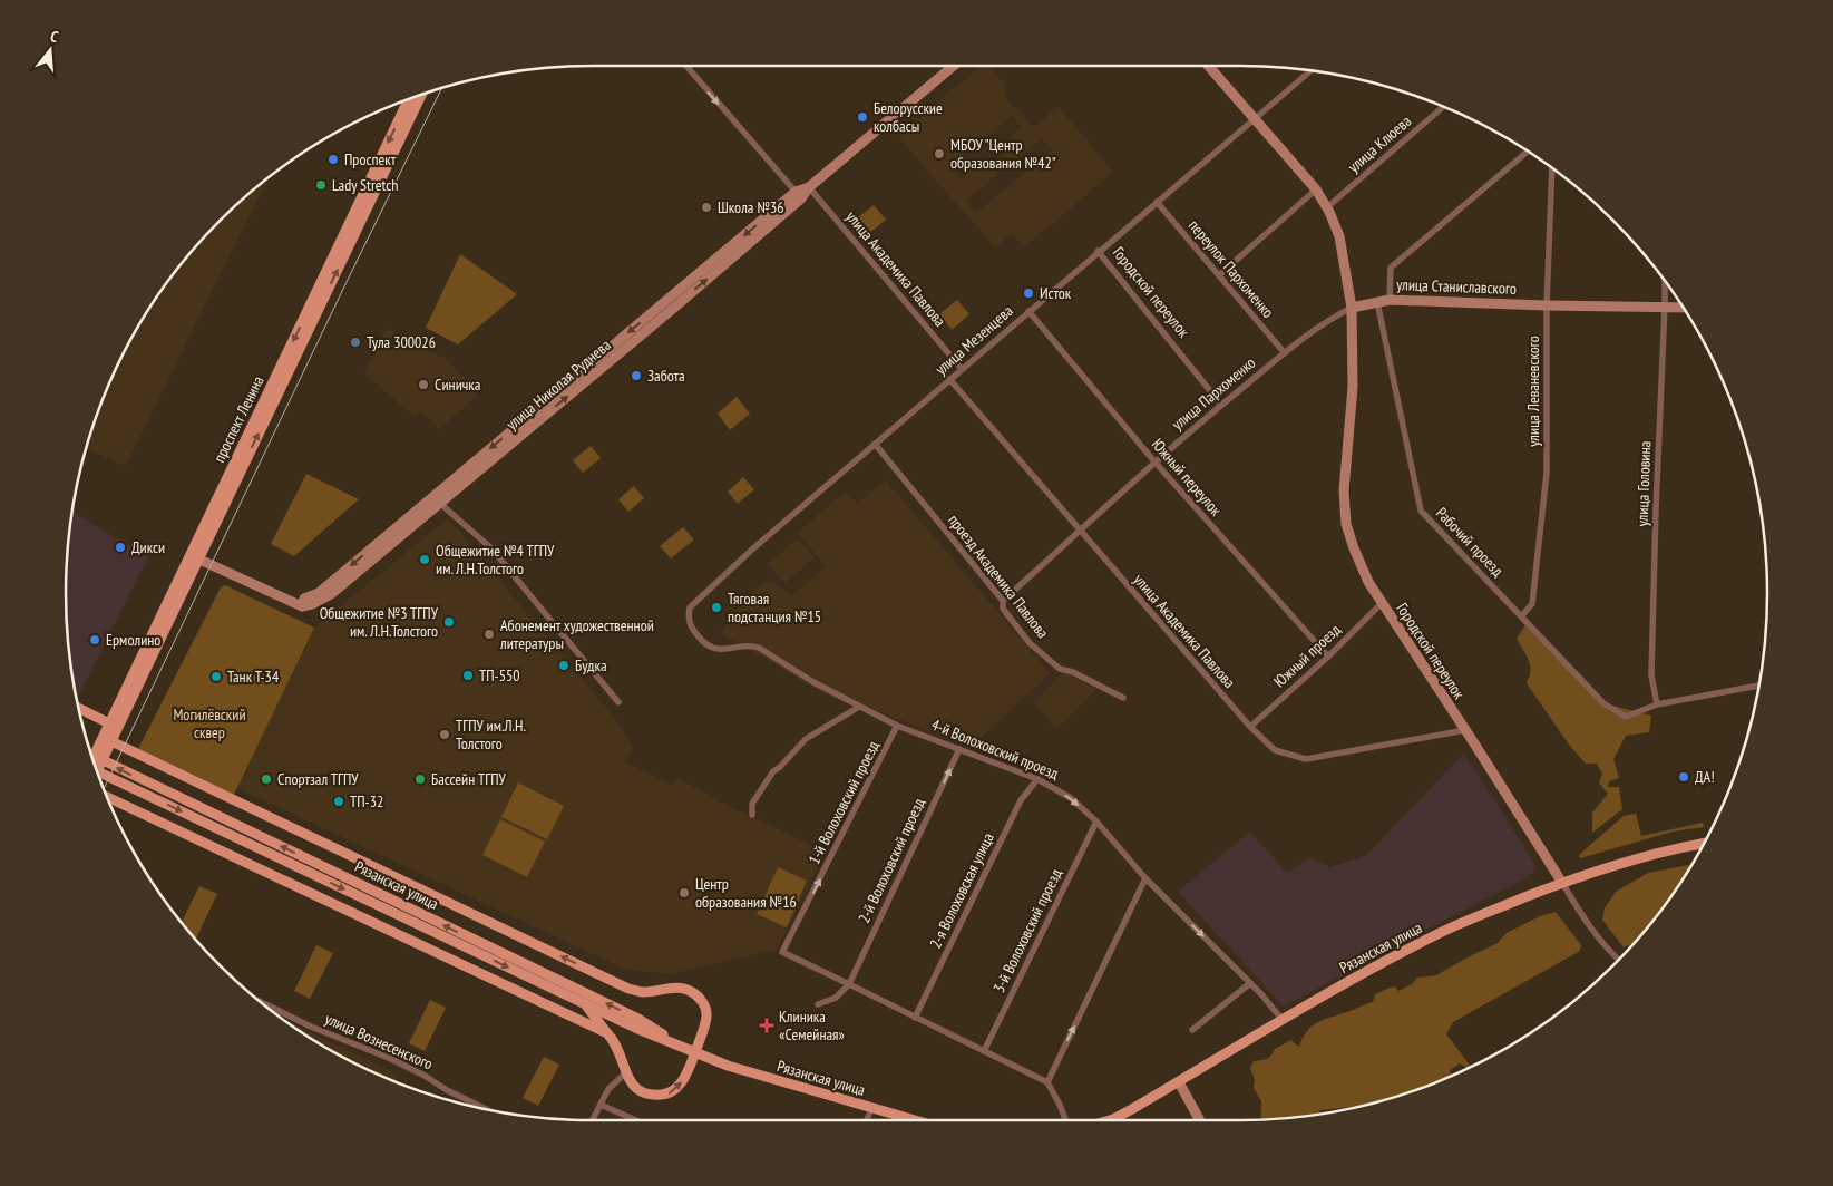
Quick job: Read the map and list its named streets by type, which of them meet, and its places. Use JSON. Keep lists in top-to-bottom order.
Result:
{
  "streets": {
    "main road": ["проспект Ленина", "Рязанская улица"],
    "street": [
      "улица Клюева",
      "улица Академика Павлова",
      "переулок Пархоменко",
      "улица Станиславского",
      "Городской переулок",
      "улица Мезенцева",
      "улица Николая Руднева",
      "улица Леваневского",
      "улица Пархоменко",
      "Южный переулок",
      "улица Головина",
      "Рабочий проезд",
      "проезд Академика Павлова",
      "Южный проезд",
      "4-й Волоховский проезд",
      "1-й Волоховский проезд",
      "2-й Волоховский проезд",
      "2-я Волоховская улица",
      "3-й Волоховский проезд",
      "улица Вознесенского"
    ]
  },
  "crossings": [
    ["улица Академика Павлова", "Городской переулок"],
    ["улица Академика Павлова", "улица Мезенцева"],
    ["улица Академика Павлова", "улица Николая Руднева"],
    ["улица Академика Павлова", "улица Пархоменко"],
    ["улица Академика Павлова", "Южный проезд"],
    ["переулок Пархоменко", "улица Мезенцева"],
    ["переулок Пархоменко", "улица Пархоменко"],
    ["улица Станиславского", "Городской переулок"],
    ["улица Станиславского", "улица Леваневского"],
    ["улица Станиславского", "улица Пархоменко"],
    ["улица Станиславского", "улица Головина"],
    ["улица Станиславского", "Рабочий проезд"],
    ["Городской переулок", "улица Мезенцева"],
    ["Городской переулок", "улица Пархоменко"],
    ["Городской переулок", "Южный проезд"],
    ["Городской переулок", "Рязанская улица"],
    ["улица Мезенцева", "Южный переулок"],
    ["улица Мезенцева", "проезд Академика Павлова"],
    ["улица Мезенцева", "4-й Волоховский проезд"],
    ["улица Николая Руднева", "проспект Ленина"],
    ["улица Леваневского", "Рабочий проезд"],
    ["улица Пархоменко", "Южный переулок"],
    ["улица Пархоменко", "проезд Академика Павлова"],
    ["Южный переулок", "Южный проезд"],
    ["улица Головина", "Рабочий проезд"],
    ["4-й Волоховский проезд", "1-й Волоховский проезд"],
    ["4-й Волоховский проезд", "2-й Волоховский проезд"],
    ["4-й Волоховский проезд", "Рязанская улица"],
    ["4-й Волоховский проезд", "2-я Волоховская улица"],
    ["4-й Волоховский проезд", "3-й Волоховский проезд"],
    ["1-й Волоховский проезд", "2-й Волоховский проезд"]
  ],
  "one_way": ["1-й Волоховский проезд", "2-й Волоховский проезд"],
  "parks": ["Могилёвский сквер"],
  "places": {
    "other": [
      "Белорусские колбасы",
      "МБОУ \"Центр образования №42\"",
      "Проспект",
      "Lady Stretch",
      "Школа №36",
      "Исток",
      "Тула 300026",
      "Забота",
      "Синичка",
      "Дикси",
      "Общежитие №4 ТГПУ им. Л.Н.Толстого",
      "Тяговая подстанция №15",
      "Общежитие №3 ТГПУ им. Л.Н.Толстого",
      "Абонемент художественной литературы",
      "Ермолино",
      "Будка",
      "ТП-550",
      "Танк Т-34",
      "ТГПУ им.Л.Н. Толстого",
      "ДА!",
      "Спортзал ТГПУ",
      "Бассейн ТГПУ",
      "ТП-32",
      "Центр образования №16"
    ],
    "health": ["Клиника «Семейная»"]
  },
  "north": "top"
}
